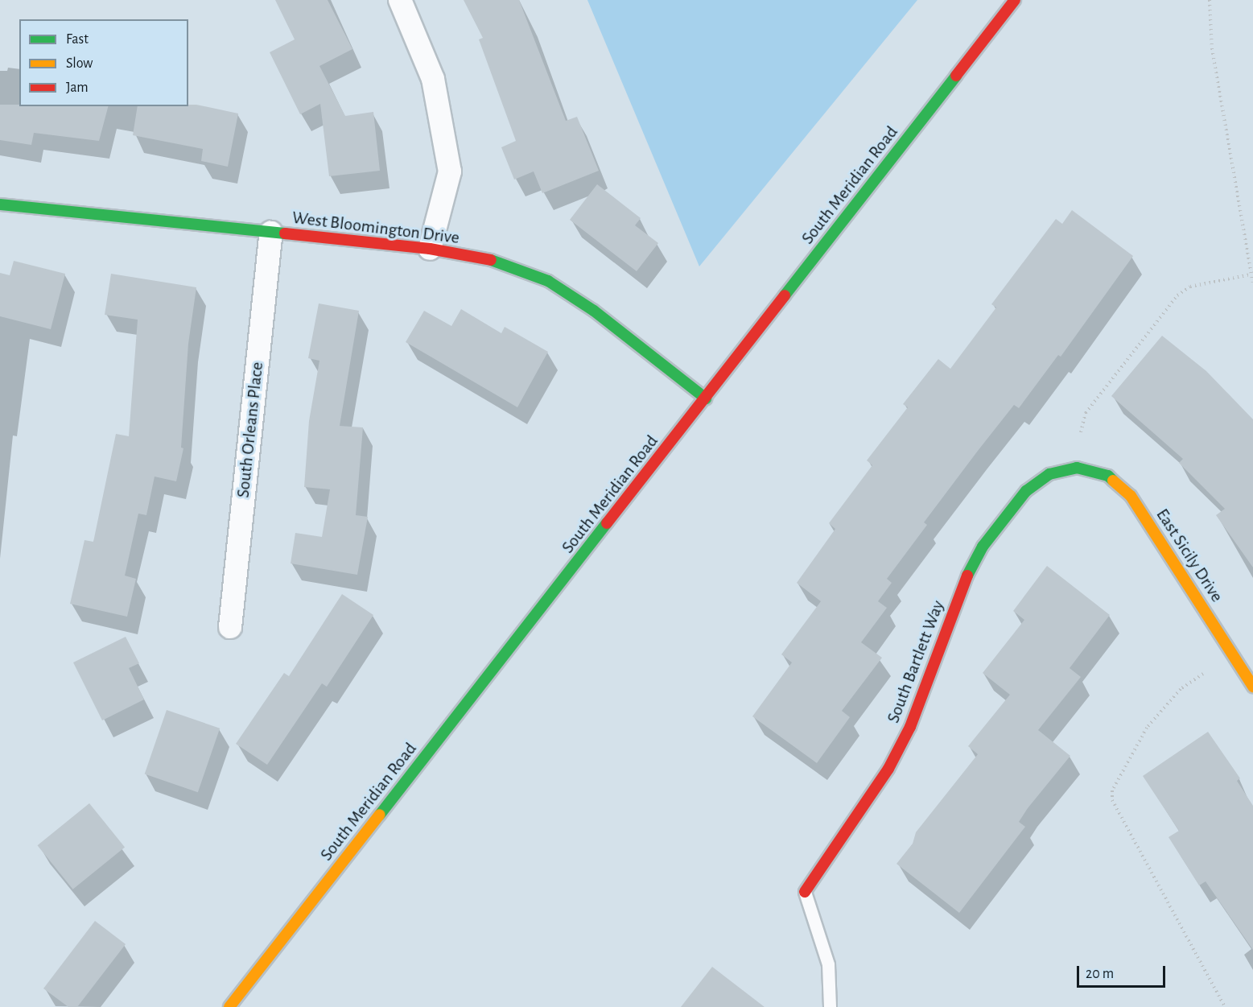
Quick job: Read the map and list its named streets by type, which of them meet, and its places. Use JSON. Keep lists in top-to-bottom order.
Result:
{
  "streets": {
    "street": [
      "South Meridian Road",
      "West Bloomington Drive",
      "South Orleans Place",
      "East Sicily Drive",
      "South Bartlett Way"
    ]
  },
  "crossings": [
    ["South Meridian Road", "West Bloomington Drive"],
    ["West Bloomington Drive", "South Orleans Place"],
    ["East Sicily Drive", "South Bartlett Way"]
  ],
  "legend": ["Fast", "Slow", "Jam"],
  "scale_bar": "20 m"
}
